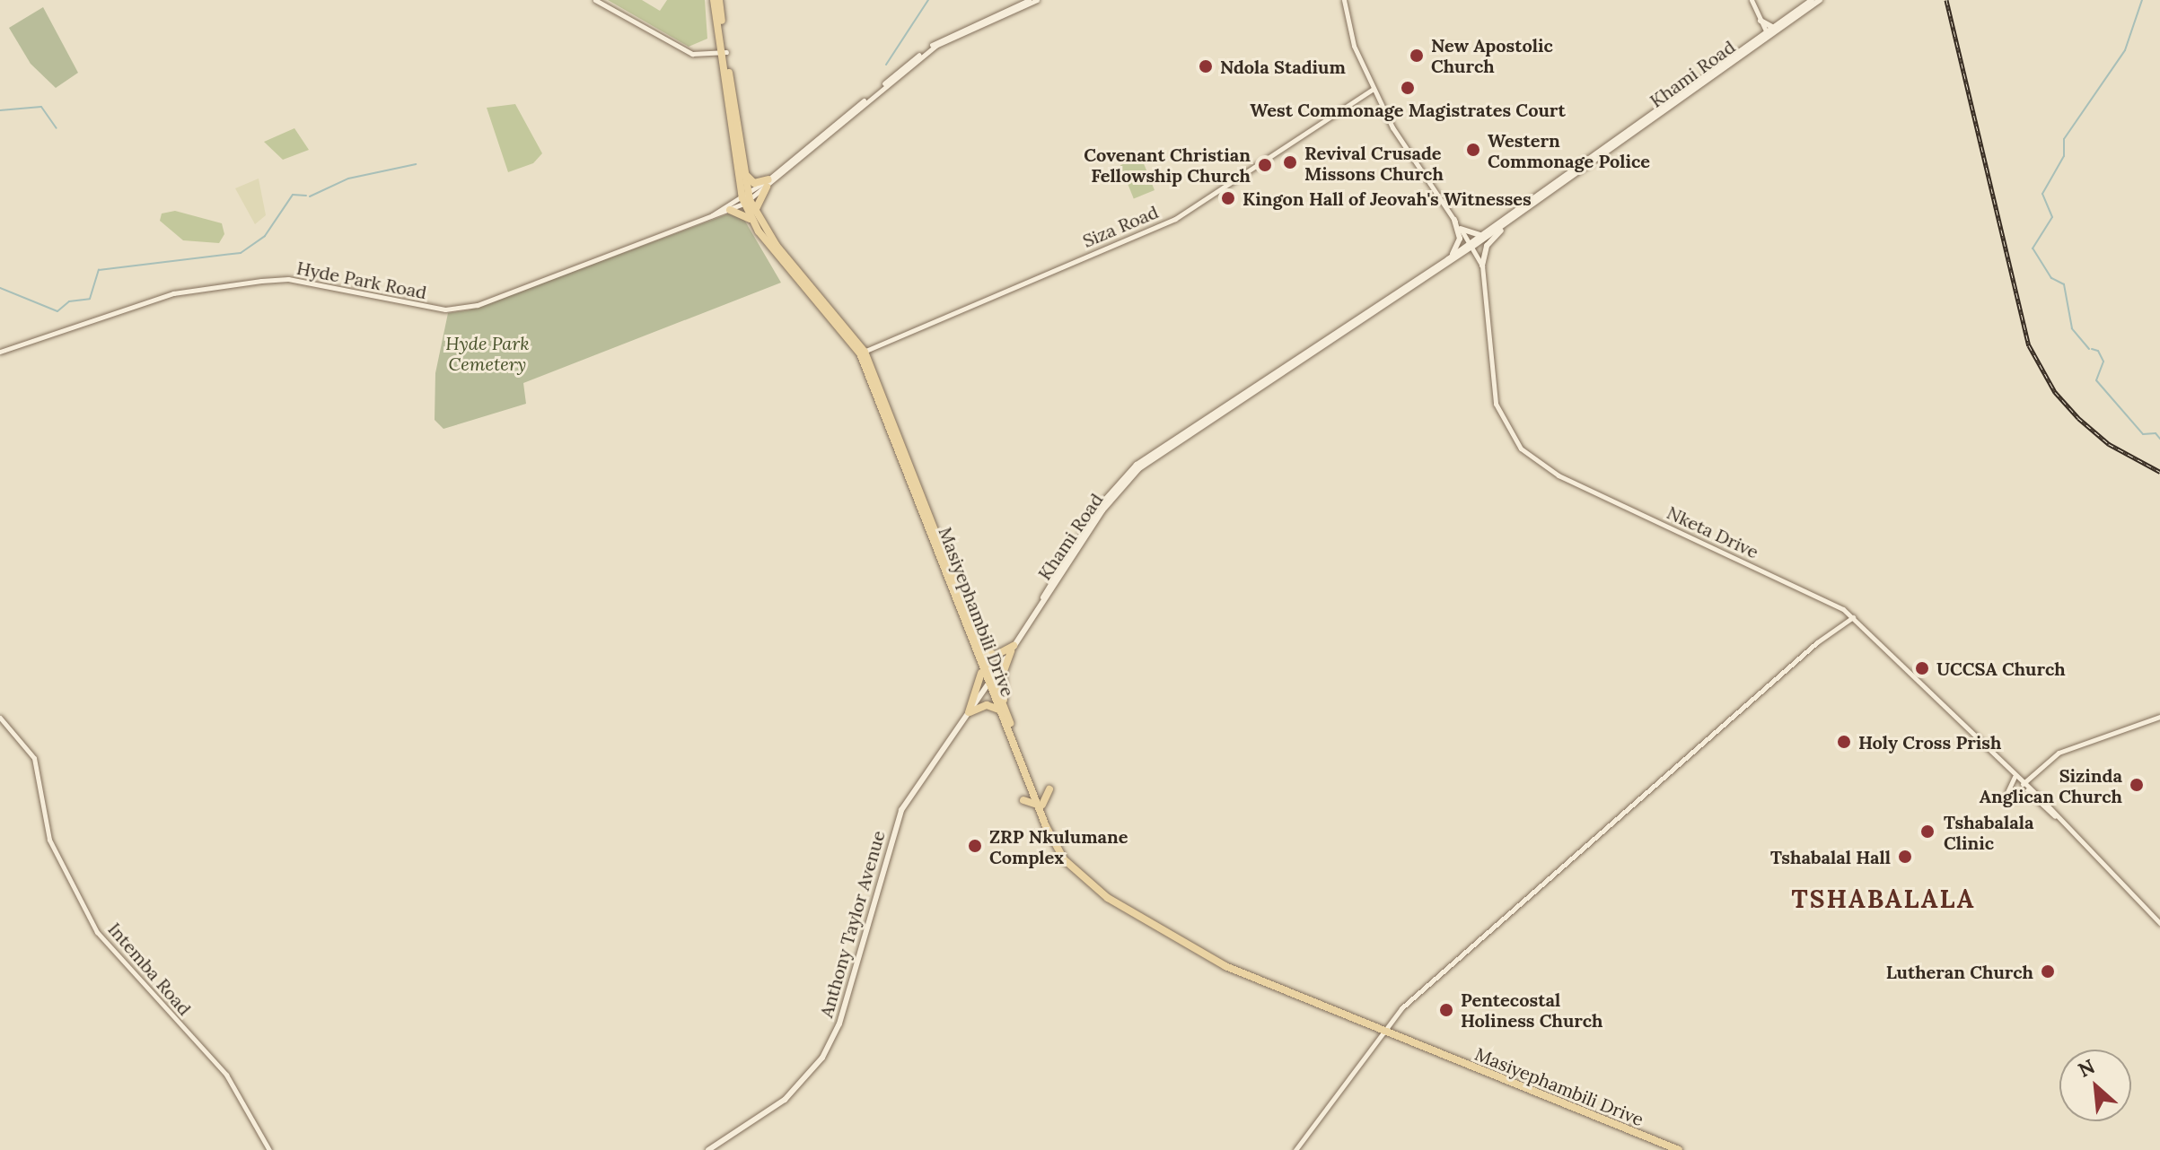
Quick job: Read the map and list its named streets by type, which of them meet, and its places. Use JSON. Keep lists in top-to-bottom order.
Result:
{
  "streets": {
    "main road": ["Khami Road", "Masiyephambili Drive", "Anthony Taylor Avenue"],
    "street": [
      "Siza Road",
      "Hyde Park Road",
      "Nketa Drive",
      "Intemba Road"
    ]
  },
  "crossings": [
    ["Khami Road", "Anthony Taylor Avenue"],
    ["Siza Road", "Masiyephambili Drive"],
    ["Hyde Park Road", "Masiyephambili Drive"],
    ["Masiyephambili Drive", "Anthony Taylor Avenue"]
  ],
  "districts": ["TSHABALALA"],
  "parks": ["Hyde Park Cemetery"],
  "places": [
    "New Apostolic Church",
    "Ndola Stadium",
    "West Commonage Magistrates Court",
    "Western Commonage Police",
    "Revival Crusade Missons Church",
    "Covenant Christian Fellowship Church",
    "Kingon Hall of Jeovah's Witnesses",
    "UCCSA Church",
    "Holy Cross Prish",
    "Sizinda Anglican Church",
    "Tshabalala Clinic",
    "ZRP Nkulumane Complex",
    "Tshabalal Hall",
    "Lutheran Church",
    "Pentecostal Holiness Church"
  ],
  "north": "top left"
}
